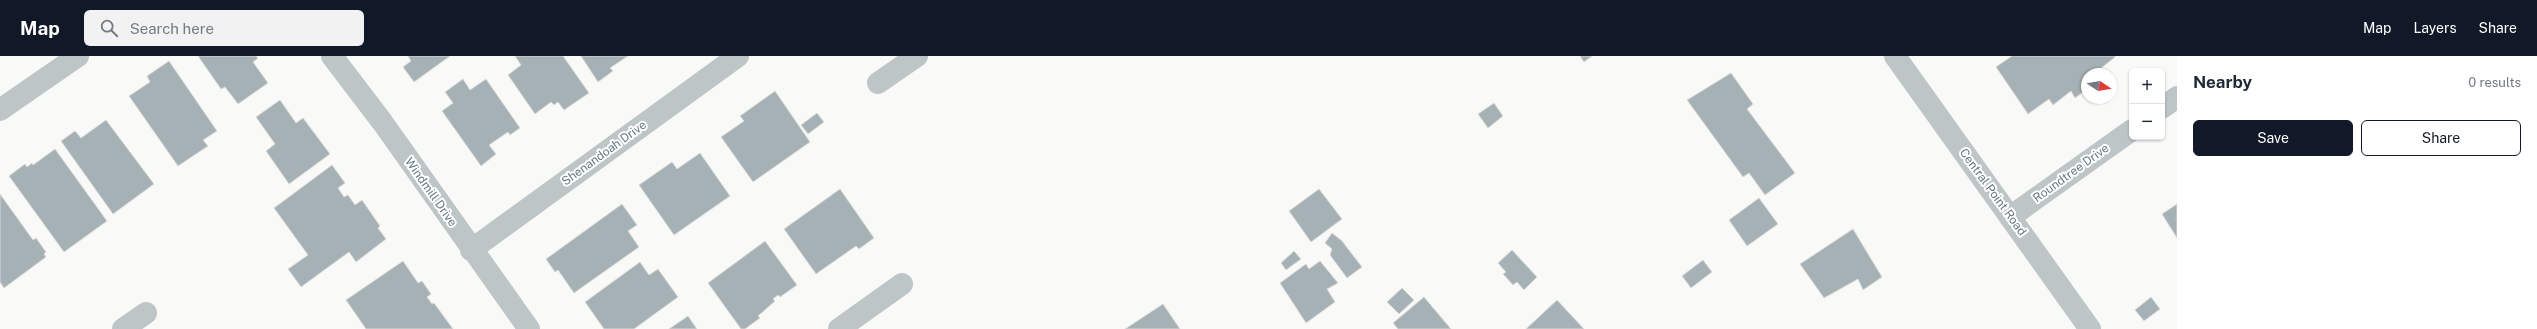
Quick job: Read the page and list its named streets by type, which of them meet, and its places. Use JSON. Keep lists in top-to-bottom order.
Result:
{
  "streets": {
    "street": [
      "Shenandoah Drive",
      "Roundtree Drive",
      "Windmill Drive",
      "Central Point Road"
    ]
  },
  "crossings": [
    ["Shenandoah Drive", "Windmill Drive"],
    ["Roundtree Drive", "Central Point Road"]
  ],
  "north": "right",
  "page": {
    "header": "Map",
    "search": "Search here",
    "nav": ["Map", "Layers", "Share"],
    "heading": ["Nearby", "0 results"],
    "map_buttons": ["+", "−"],
    "buttons": ["Save", "Share"]
  }
}
